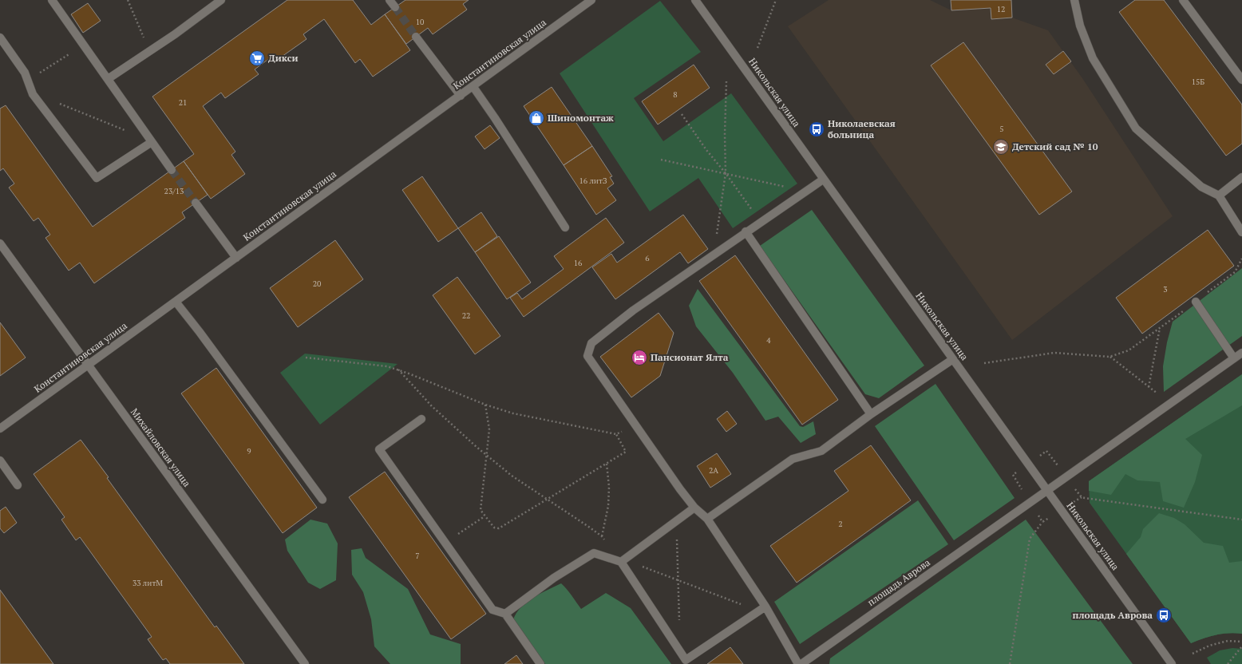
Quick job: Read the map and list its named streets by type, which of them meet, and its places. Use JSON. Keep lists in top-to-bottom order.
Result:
{
  "streets": {
    "street": [
      "Константиновская улица",
      "Никольская улица",
      "Михайловская улица",
      "площадь Аврова"
    ]
  },
  "crossings": [
    ["Константиновская улица", "Михайловская улица"],
    ["Никольская улица", "площадь Аврова"]
  ],
  "places": {
    "supermarket": ["Дикси"],
    "shop": ["Шиномонтаж"],
    "bus stop": ["Николаевская больница", "площадь Аврова"],
    "school or university": ["Детский сад № 10"],
    "hotel": ["Пансионат Ялта"]
  },
  "house_numbers": [
    "12",
    "10",
    "15Б",
    "8",
    "21",
    "5",
    "16 литЗ",
    "23/13",
    "6",
    "16",
    "20",
    "3",
    "22",
    "4",
    "9",
    "2А",
    "2",
    "7",
    "33 литМ"
  ]
}
